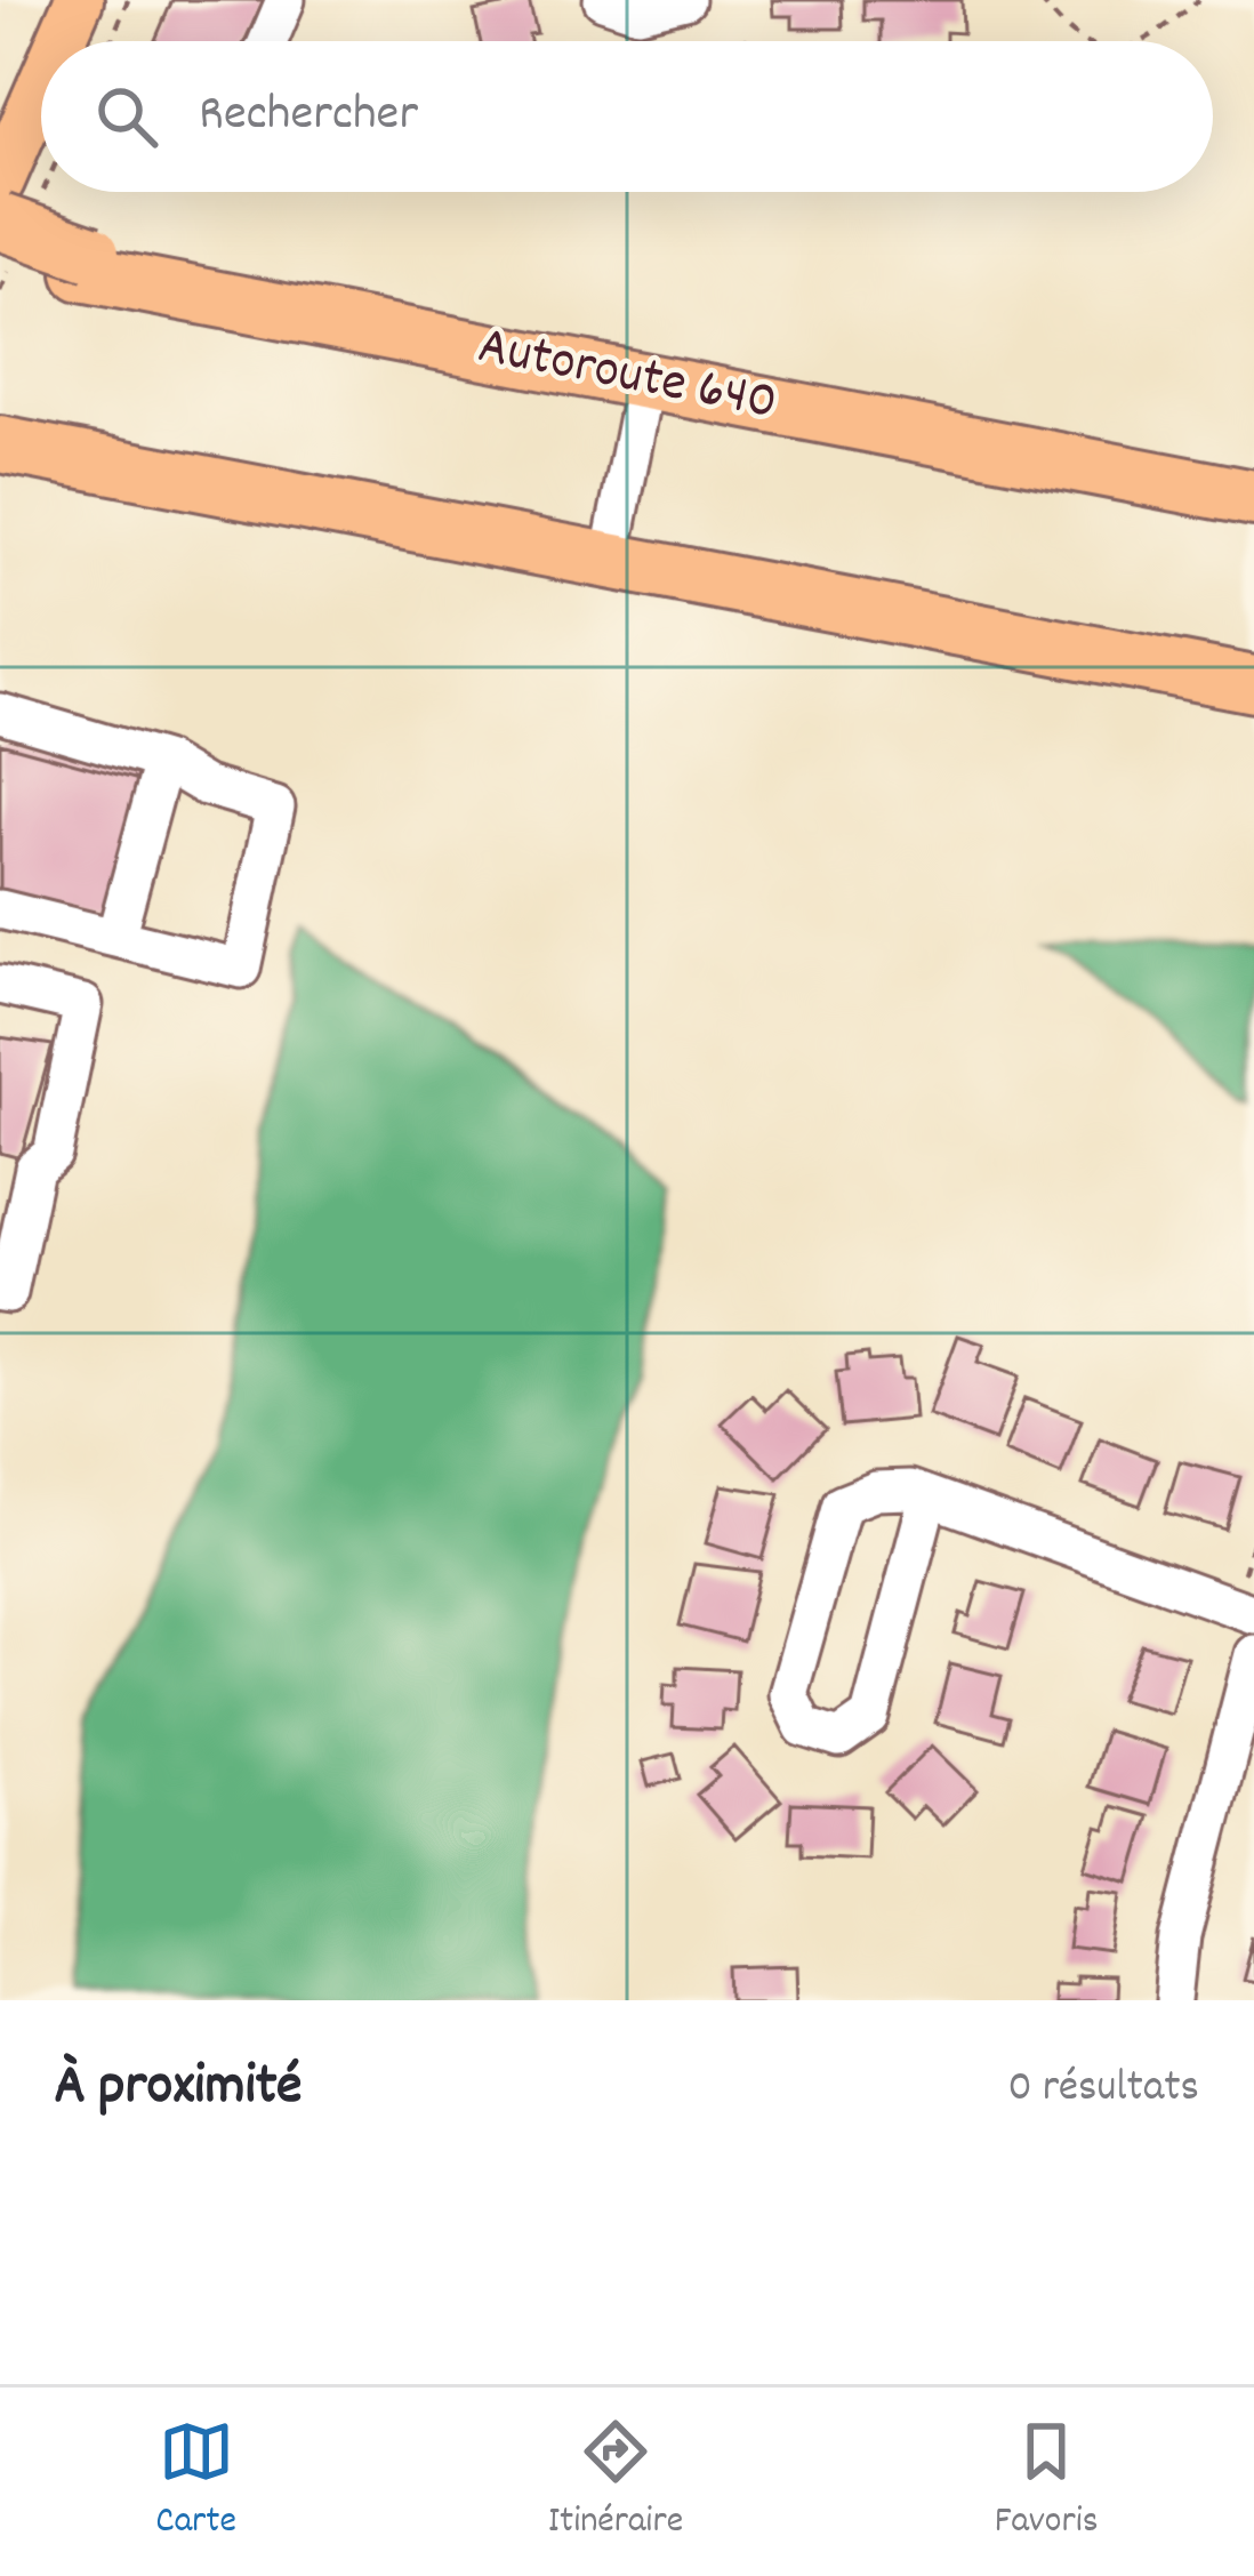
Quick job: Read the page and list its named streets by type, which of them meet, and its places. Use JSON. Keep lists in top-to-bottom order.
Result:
{
  "streets": {
    "highway": ["Autoroute 640"]
  },
  "page": {
    "search": "Rechercher",
    "heading": ["À proximité", "0 résultats"],
    "nav": ["Carte", "Itinéraire", "Favoris"]
  }
}
